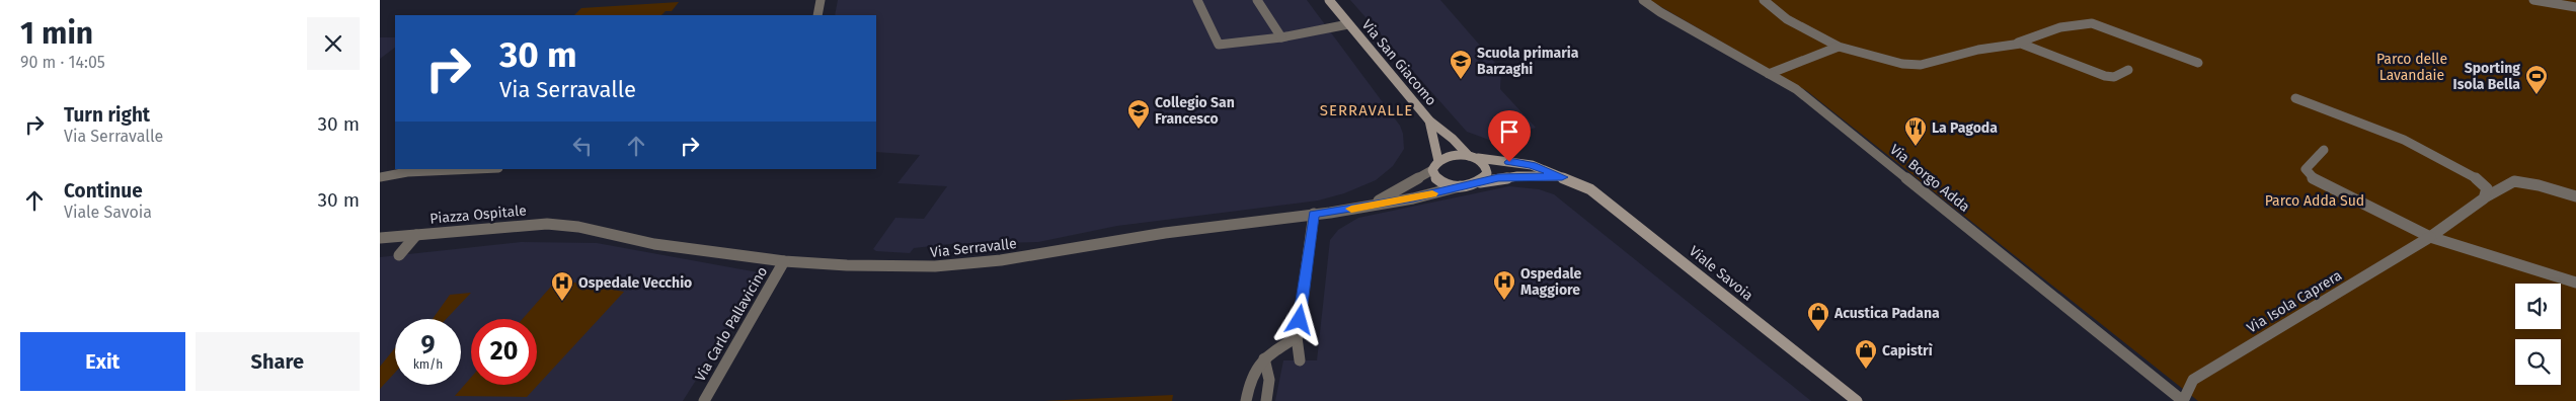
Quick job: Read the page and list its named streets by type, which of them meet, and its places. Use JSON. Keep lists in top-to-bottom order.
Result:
{
  "streets": {
    "street": [
      "Via San Giacomo",
      "Via Borgo Adda",
      "Piazza Ospitale",
      "Via Serravalle",
      "Viale Savoia",
      "Via Isola Caprera",
      "Via Carlo Pallavicino"
    ]
  },
  "crossings": [
    ["Via San Giacomo", "Viale Savoia"],
    ["Via Borgo Adda", "Via Isola Caprera"],
    ["Piazza Ospitale", "Via Serravalle"],
    ["Via Serravalle", "Viale Savoia"],
    ["Via Serravalle", "Via Carlo Pallavicino"]
  ],
  "districts": ["SERRAVALLE"],
  "parks": ["Parco delle Lavandaie", "Parco Adda Sud"],
  "places": {
    "school or university": ["Scuola primaria Barzaghi", "Collegio San Francesco"],
    "sports": ["Sporting Isola Bella"],
    "restaurant": ["La Pagoda"],
    "hospital": ["Ospedale Maggiore", "Ospedale Vecchio"],
    "shop": ["Acustica Padana", "Capistrì"]
  },
  "page": {
    "heading": ["1 min", "90 m · 14:05"],
    "turn": ["30 m", "Via Serravalle"],
    "list": [
      {
        "name": "Turn right",
        "note": "Via Serravalle",
        "value": "30 m"
      },
      {
        "name": "Continue",
        "note": "Viale Savoia",
        "value": "30 m"
      }
    ],
    "speed": "9 km/h",
    "limit": "20",
    "buttons": ["Exit", "Share"]
  }
}
